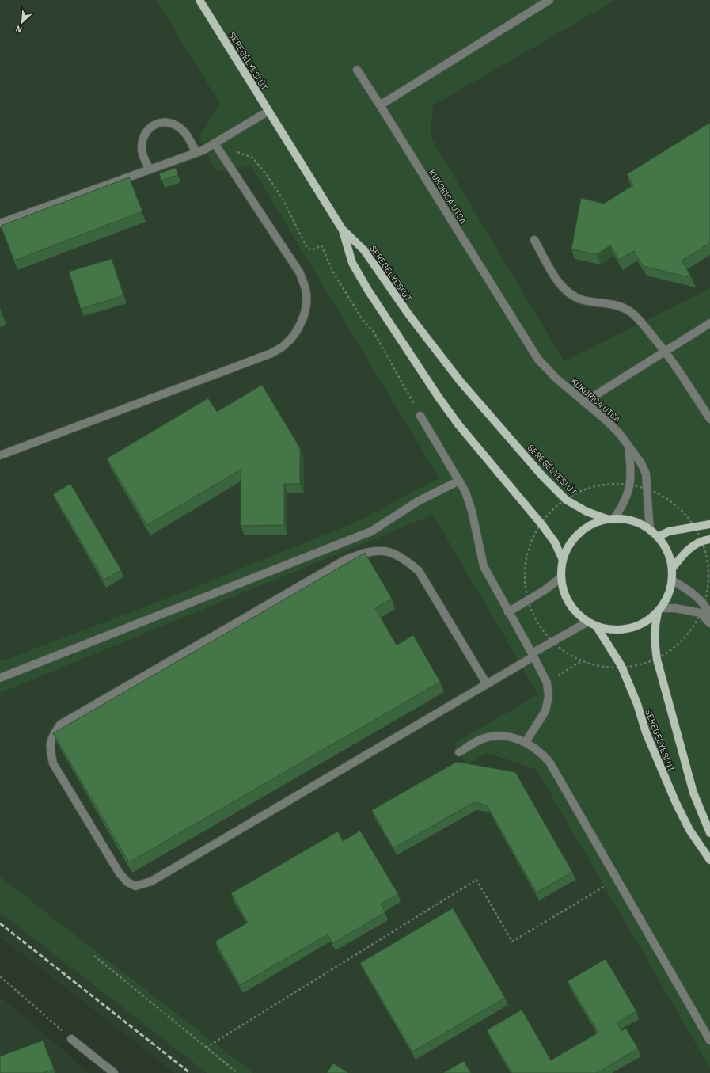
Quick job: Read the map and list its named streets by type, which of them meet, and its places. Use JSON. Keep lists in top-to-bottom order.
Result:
{
  "streets": {
    "main road": ["SEREGÉLYESI ÚT"],
    "street": ["KUKORICA UTCA"]
  },
  "crossings": [
    ["SEREGÉLYESI ÚT", "KUKORICA UTCA"]
  ],
  "north": "bottom left"
}
